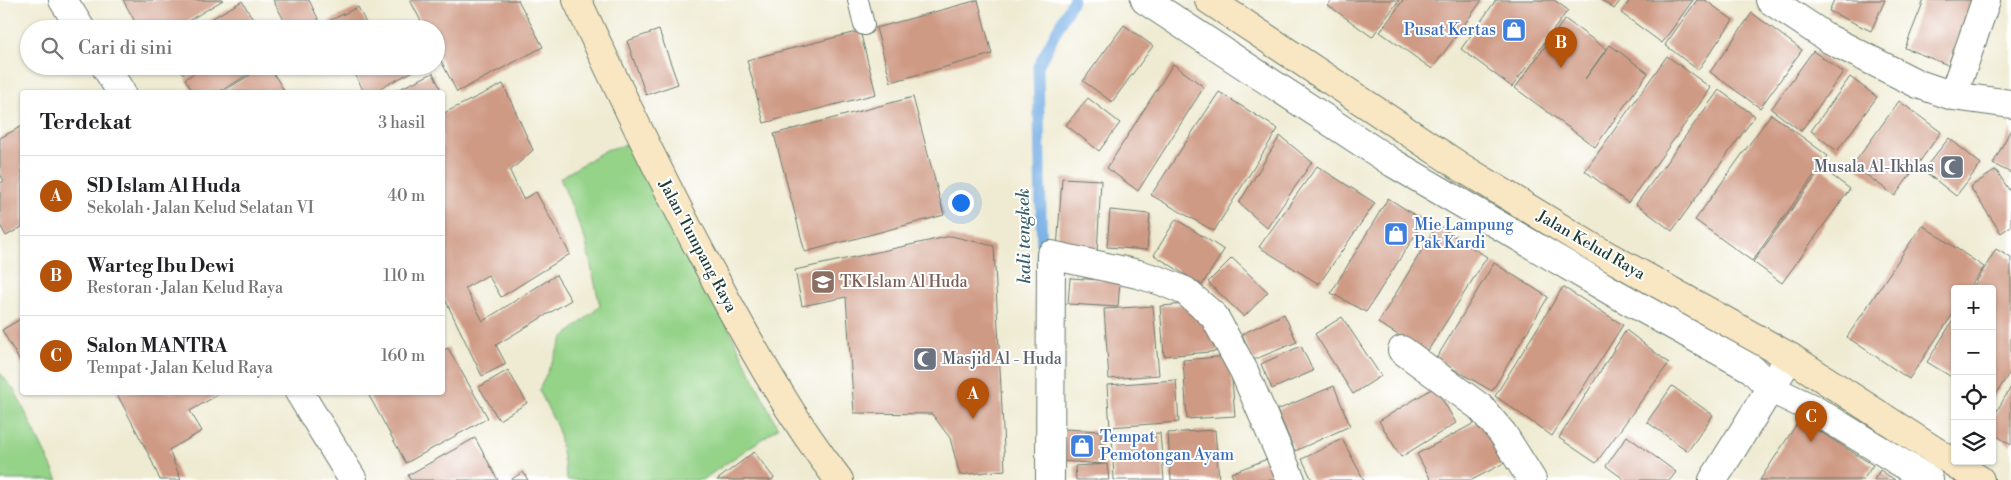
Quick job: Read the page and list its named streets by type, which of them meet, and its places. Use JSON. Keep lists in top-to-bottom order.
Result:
{
  "streets": {
    "main road": ["Jalan Kelud Raya", "Jalan Tumpang Raya"]
  },
  "water": ["kali tengkek"],
  "places": {
    "shop": ["Pusat Kertas", "Mie Lampung Pak Kardi", "Tempat Pemotongan Ayam"],
    "mosque": ["Musala Al-Ikhlas", "Masjid Al - Huda"],
    "school or university": ["TK Islam Al Huda"]
  },
  "page": {
    "search": "Cari di sini",
    "pins": ["B", "A", "C"],
    "heading": ["Terdekat", "3 hasil"],
    "list": [
      {
        "mark": "A",
        "name": "SD Islam Al Huda",
        "note": "Sekolah · Jalan Kelud Selatan VI",
        "value": "40 m"
      },
      {
        "mark": "B",
        "name": "Warteg Ibu Dewi",
        "note": "Restoran · Jalan Kelud Raya",
        "value": "110 m"
      },
      {
        "mark": "C",
        "name": "Salon MANTRA",
        "note": "Tempat · Jalan Kelud Raya",
        "value": "160 m"
      }
    ],
    "map_buttons": ["+", "−"]
  }
}
